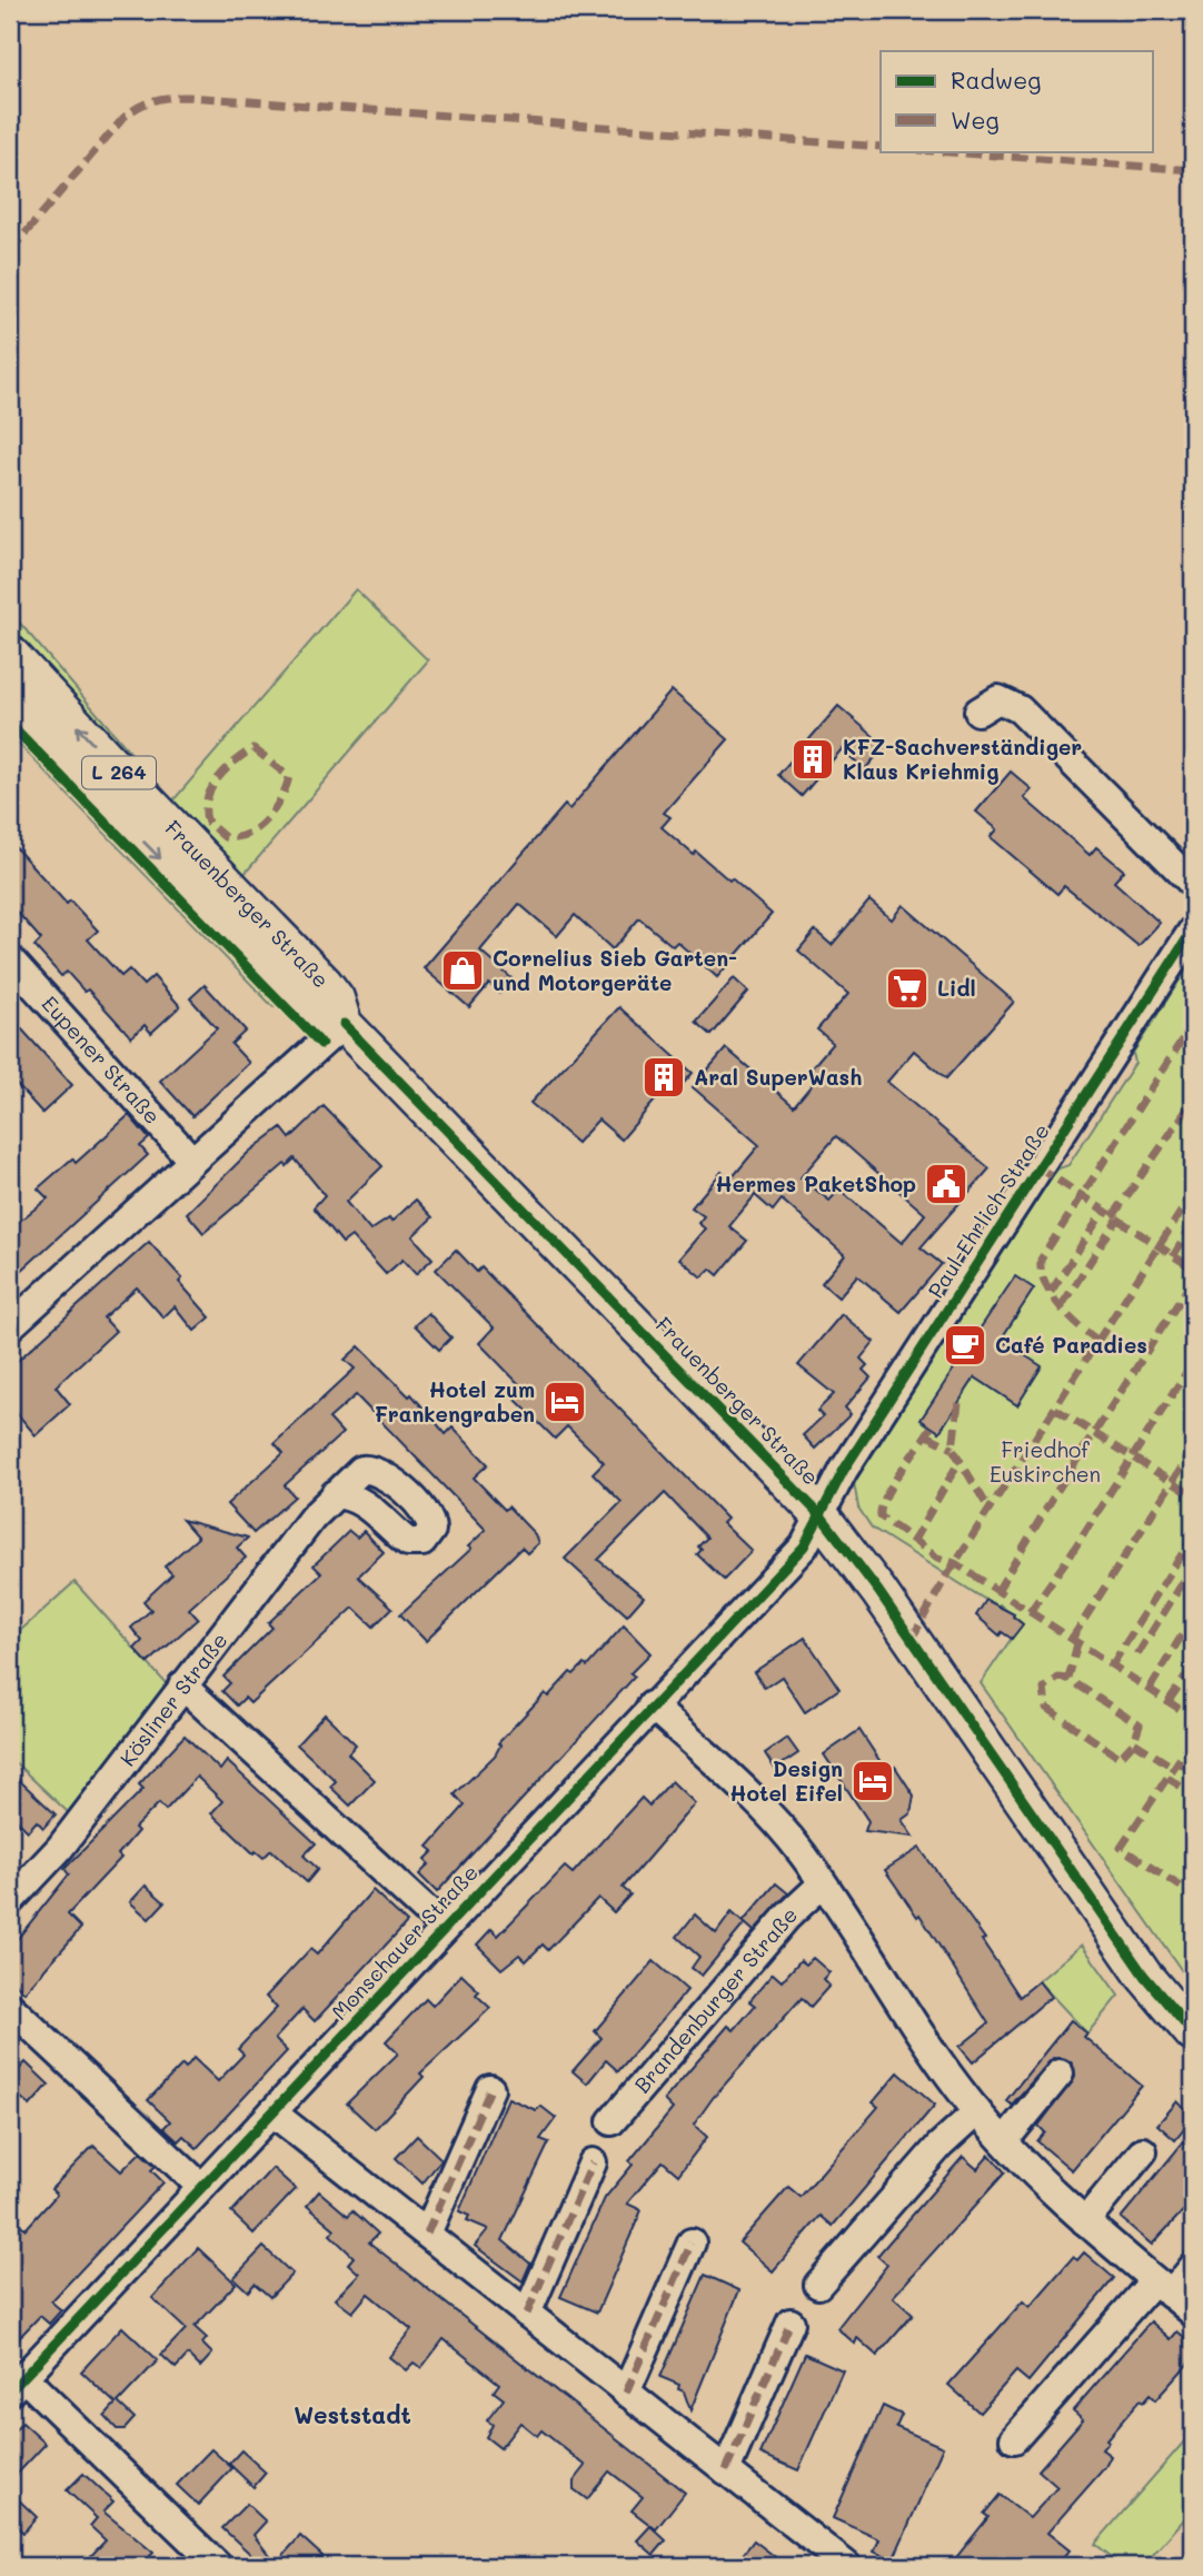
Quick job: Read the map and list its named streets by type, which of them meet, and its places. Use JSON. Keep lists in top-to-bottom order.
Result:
{
  "streets": {
    "main road": ["L 264", "Frauenberger Straße"],
    "street": [
      "Eupener Straße",
      "Paul-Ehrlich-Straße",
      "Kösliner Straße",
      "Monschauer Straße",
      "Brandenburger Straße"
    ]
  },
  "crossings": [
    ["Frauenberger Straße", "Paul-Ehrlich-Straße"],
    ["Frauenberger Straße", "Monschauer Straße"],
    ["Paul-Ehrlich-Straße", "Monschauer Straße"],
    ["Kösliner Straße", "Monschauer Straße"]
  ],
  "districts": ["Weststadt"],
  "parks": ["Friedhof Euskirchen"],
  "places": {
    "building": ["KFZ-Sachverständiger Klaus Kriehmig", "Aral SuperWash"],
    "shop": ["Cornelius Sieb Garten- und Motorgeräte"],
    "supermarket": ["Lidl"],
    "public building": ["Hermes PaketShop"],
    "cafe": ["Café Paradies"],
    "hotel": ["Hotel zum Frankengraben", "Design Hotel Eifel"]
  },
  "legend": ["Radweg", "Weg"]
}
